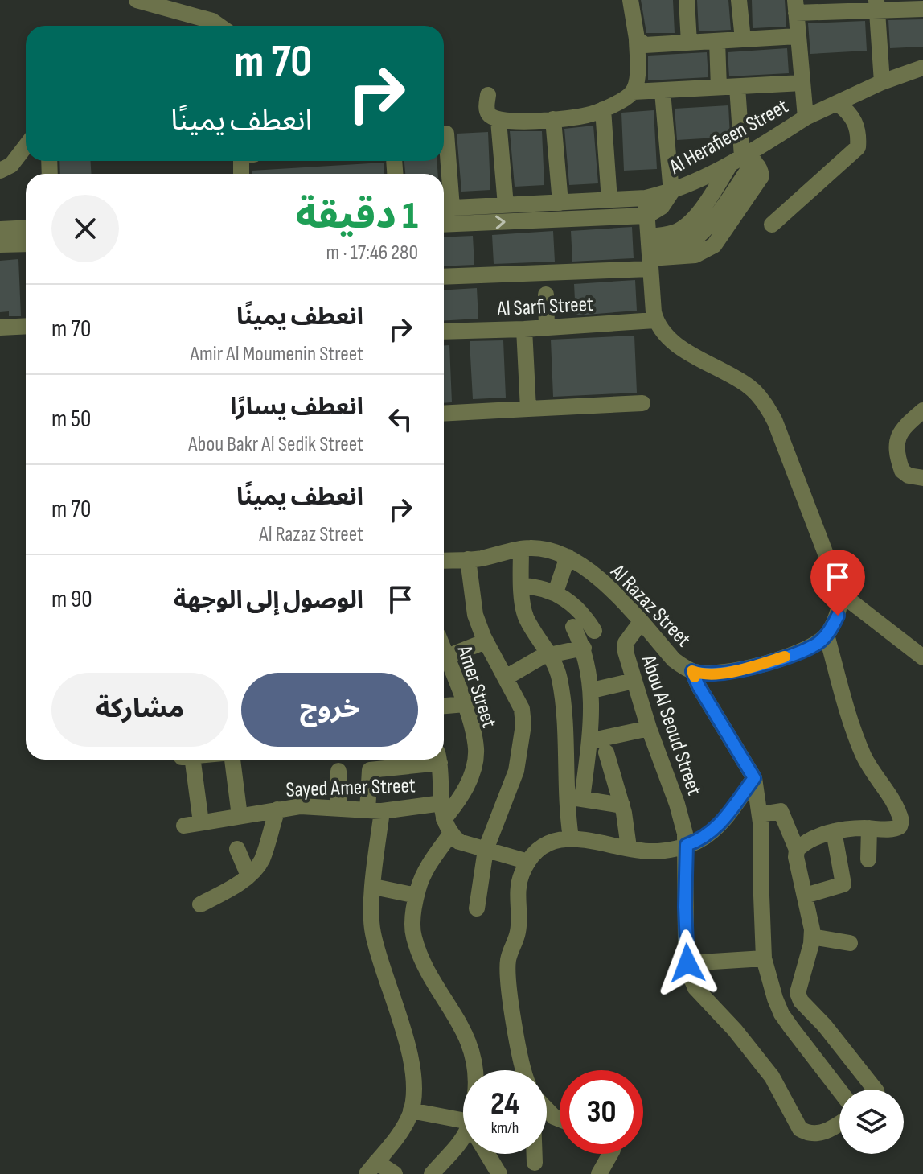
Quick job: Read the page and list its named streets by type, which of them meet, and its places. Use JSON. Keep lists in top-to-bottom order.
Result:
{
  "streets": {
    "street": [
      "Al Herafieen Street",
      "Al Sarfi Street",
      "Al Razaz Street",
      "Amer Street",
      "Abou Al Seoud Street",
      "Sayed Amer Street"
    ]
  },
  "crossings": [
    ["Al Razaz Street", "Abou Al Seoud Street"],
    ["Amer Street", "Sayed Amer Street"]
  ],
  "page": {
    "turn": ["70 m", "انعطف يمينًا"],
    "heading": ["1 دقيقة", "280 m · 17:46"],
    "list": [
      {
        "name": "انعطف يمينًا",
        "note": "Amir Al Moumenin Street",
        "value": "70 m"
      },
      {
        "name": "انعطف يسارًا",
        "note": "Abou Bakr Al Sedik Street",
        "value": "50 m"
      },
      {
        "name": "انعطف يمينًا",
        "note": "Al Razaz Street",
        "value": "70 m"
      },
      {
        "name": "الوصول إلى الوجهة",
        "value": "90 m"
      }
    ],
    "buttons": ["خروج", "مشاركة"],
    "speed": "24 km/h",
    "limit": "30"
  }
}
